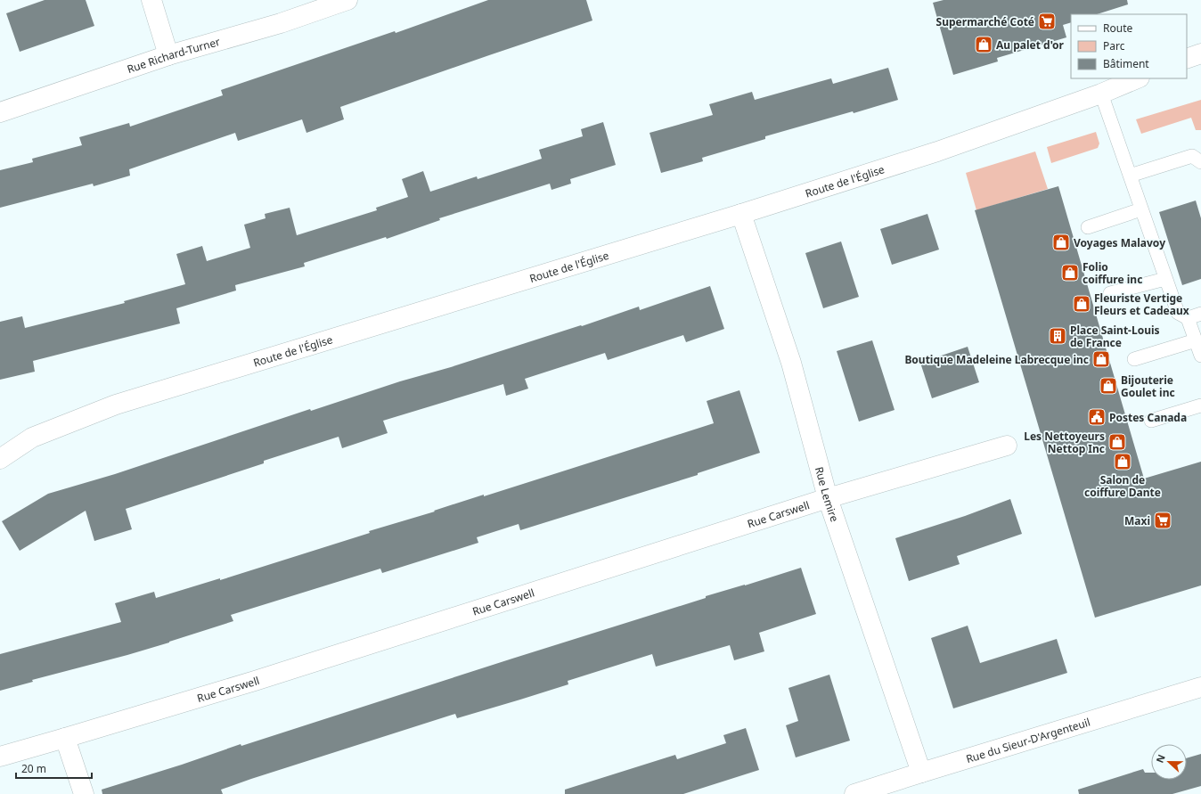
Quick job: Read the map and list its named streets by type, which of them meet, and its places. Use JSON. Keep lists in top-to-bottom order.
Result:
{
  "streets": {
    "street": [
      "Rue Richard-Turner",
      "Route de l'Église",
      "Rue Lemire",
      "Rue Carswell",
      "Rue du Sieur-D'Argenteuil"
    ]
  },
  "crossings": [
    ["Route de l'Église", "Rue Lemire"],
    ["Rue Lemire", "Rue Carswell"],
    ["Rue Lemire", "Rue du Sieur-D'Argenteuil"]
  ],
  "places": {
    "supermarket": ["Supermarché Coté", "Maxi"],
    "shop": [
      "Au palet d'or",
      "Voyages Malavoy",
      "Folio coiffure inc",
      "Fleuriste Vertige Fleurs et Cadeaux",
      "Boutique Madeleine Labrecque inc",
      "Bijouterie Goulet inc",
      "Les Nettoyeurs Nettop Inc",
      "Salon de coiffure Dante"
    ],
    "building": ["Place Saint-Louis de France"],
    "public building": ["Postes Canada"]
  },
  "legend": ["Route", "Parc", "Bâtiment"],
  "scale_bar": "20 m",
  "north": "left"
}
